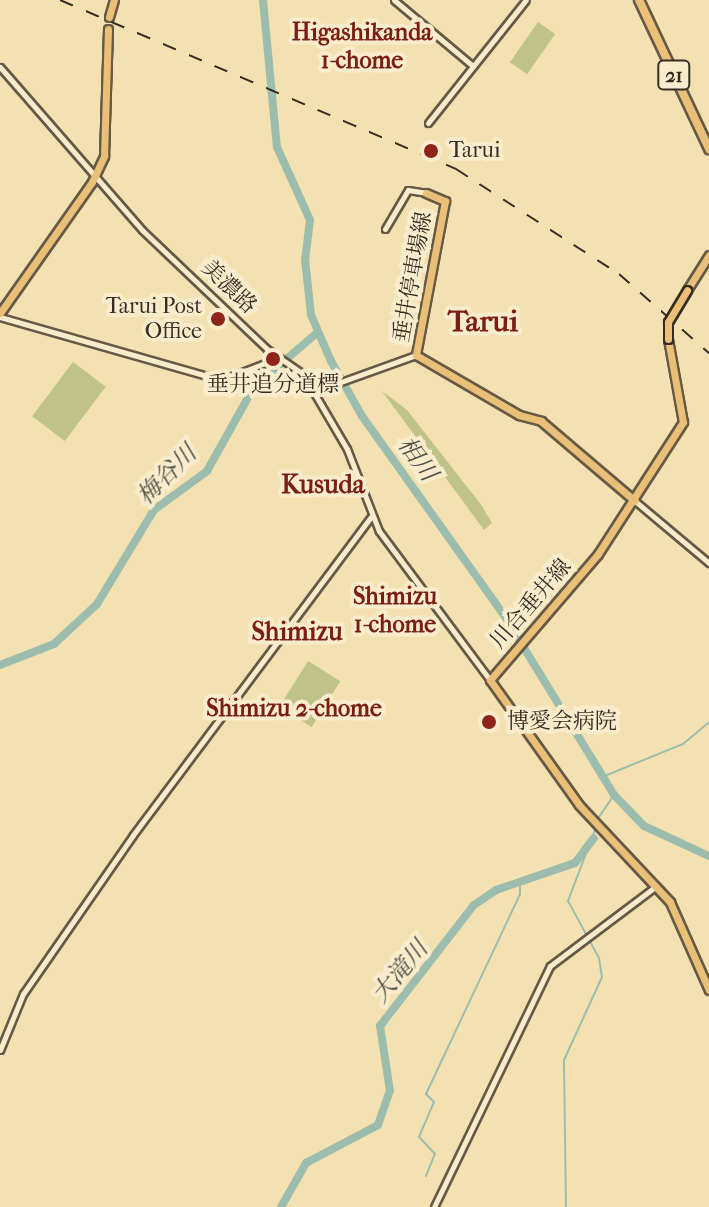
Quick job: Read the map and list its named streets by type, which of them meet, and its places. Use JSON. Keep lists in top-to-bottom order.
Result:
{
  "streets": {
    "highway": ["21"],
    "main road": ["垂井停車場線", "川合垂井線"],
    "street": ["美濃路"]
  },
  "crossings": [
    ["垂井停車場線", "川合垂井線"]
  ],
  "districts": [
    "Higashikanda 1-chome",
    "Tarui",
    "Kusuda",
    "Shimizu 1-chome",
    "Shimizu",
    "Shimizu 2-chome"
  ],
  "water": ["相川", "梅谷川", "大滝川"],
  "places": [
    "Tarui",
    "Tarui Post Office",
    "垂井追分道標",
    "博愛会病院"
  ]
}
